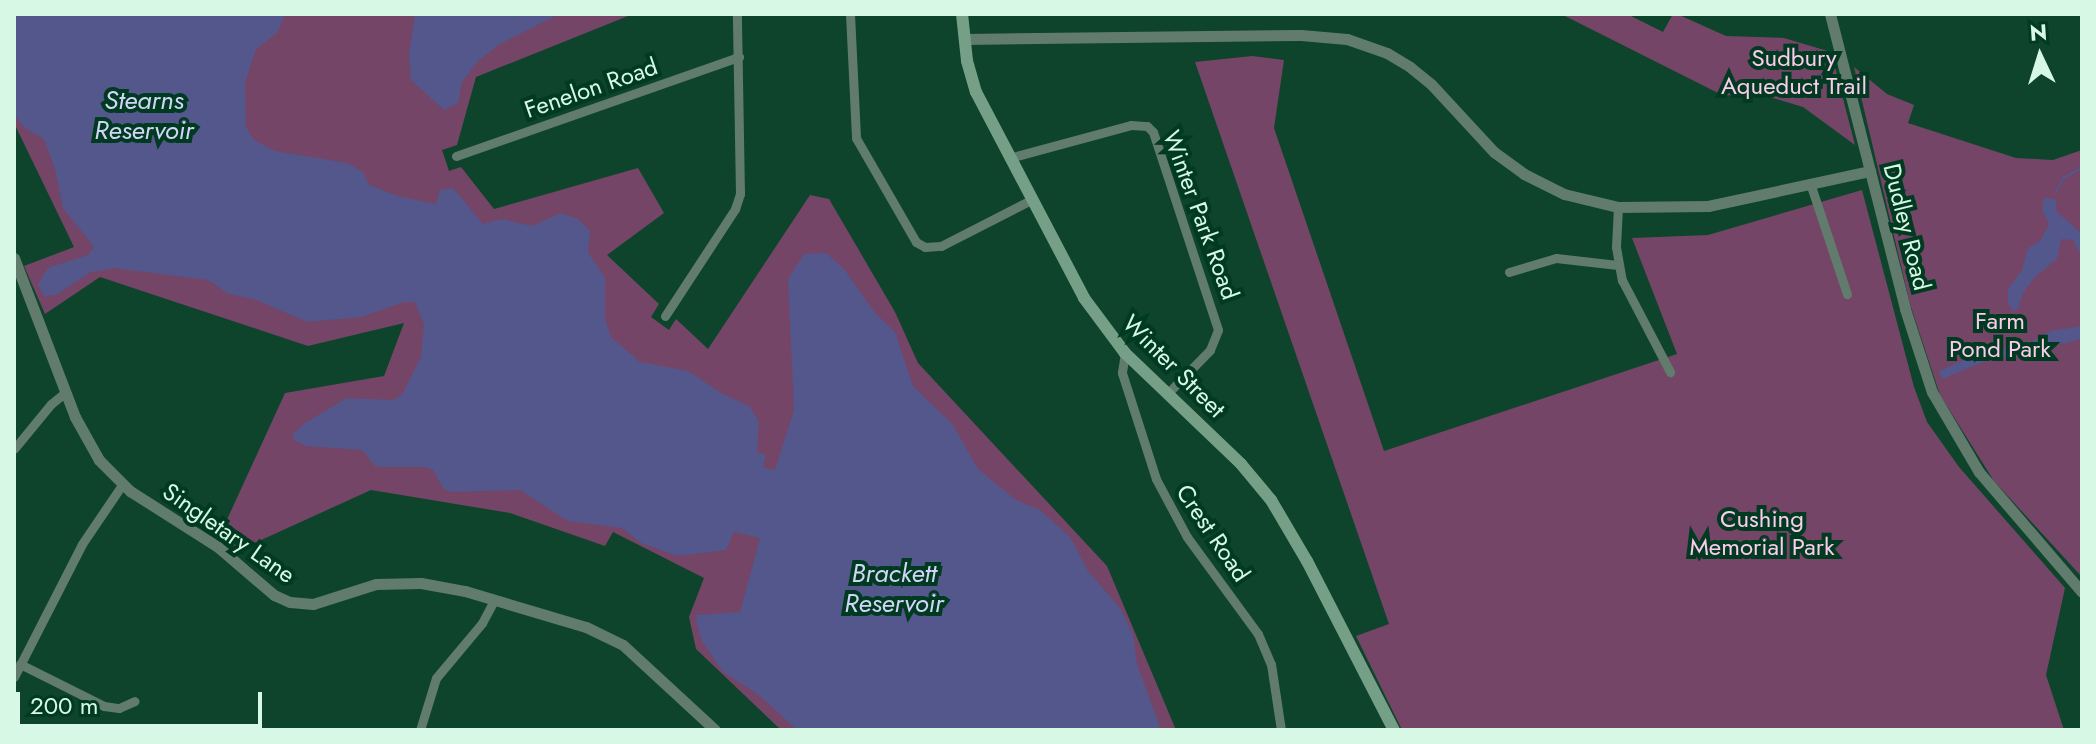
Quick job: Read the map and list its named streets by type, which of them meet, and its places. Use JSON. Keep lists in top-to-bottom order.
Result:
{
  "streets": {
    "main road": ["Winter Street"],
    "street": [
      "Fenelon Road",
      "Winter Park Road",
      "Dudley Road",
      "Singletary Lane",
      "Crest Road"
    ]
  },
  "crossings": [
    ["Winter Park Road", "Winter Street"],
    ["Winter Street", "Crest Road"]
  ],
  "water": ["Stearns Reservoir", "Brackett Reservoir"],
  "parks": ["Sudbury Aqueduct Trail", "Farm Pond Park", "Cushing Memorial Park"],
  "scale_bar": "200 m",
  "north": "top"
}
